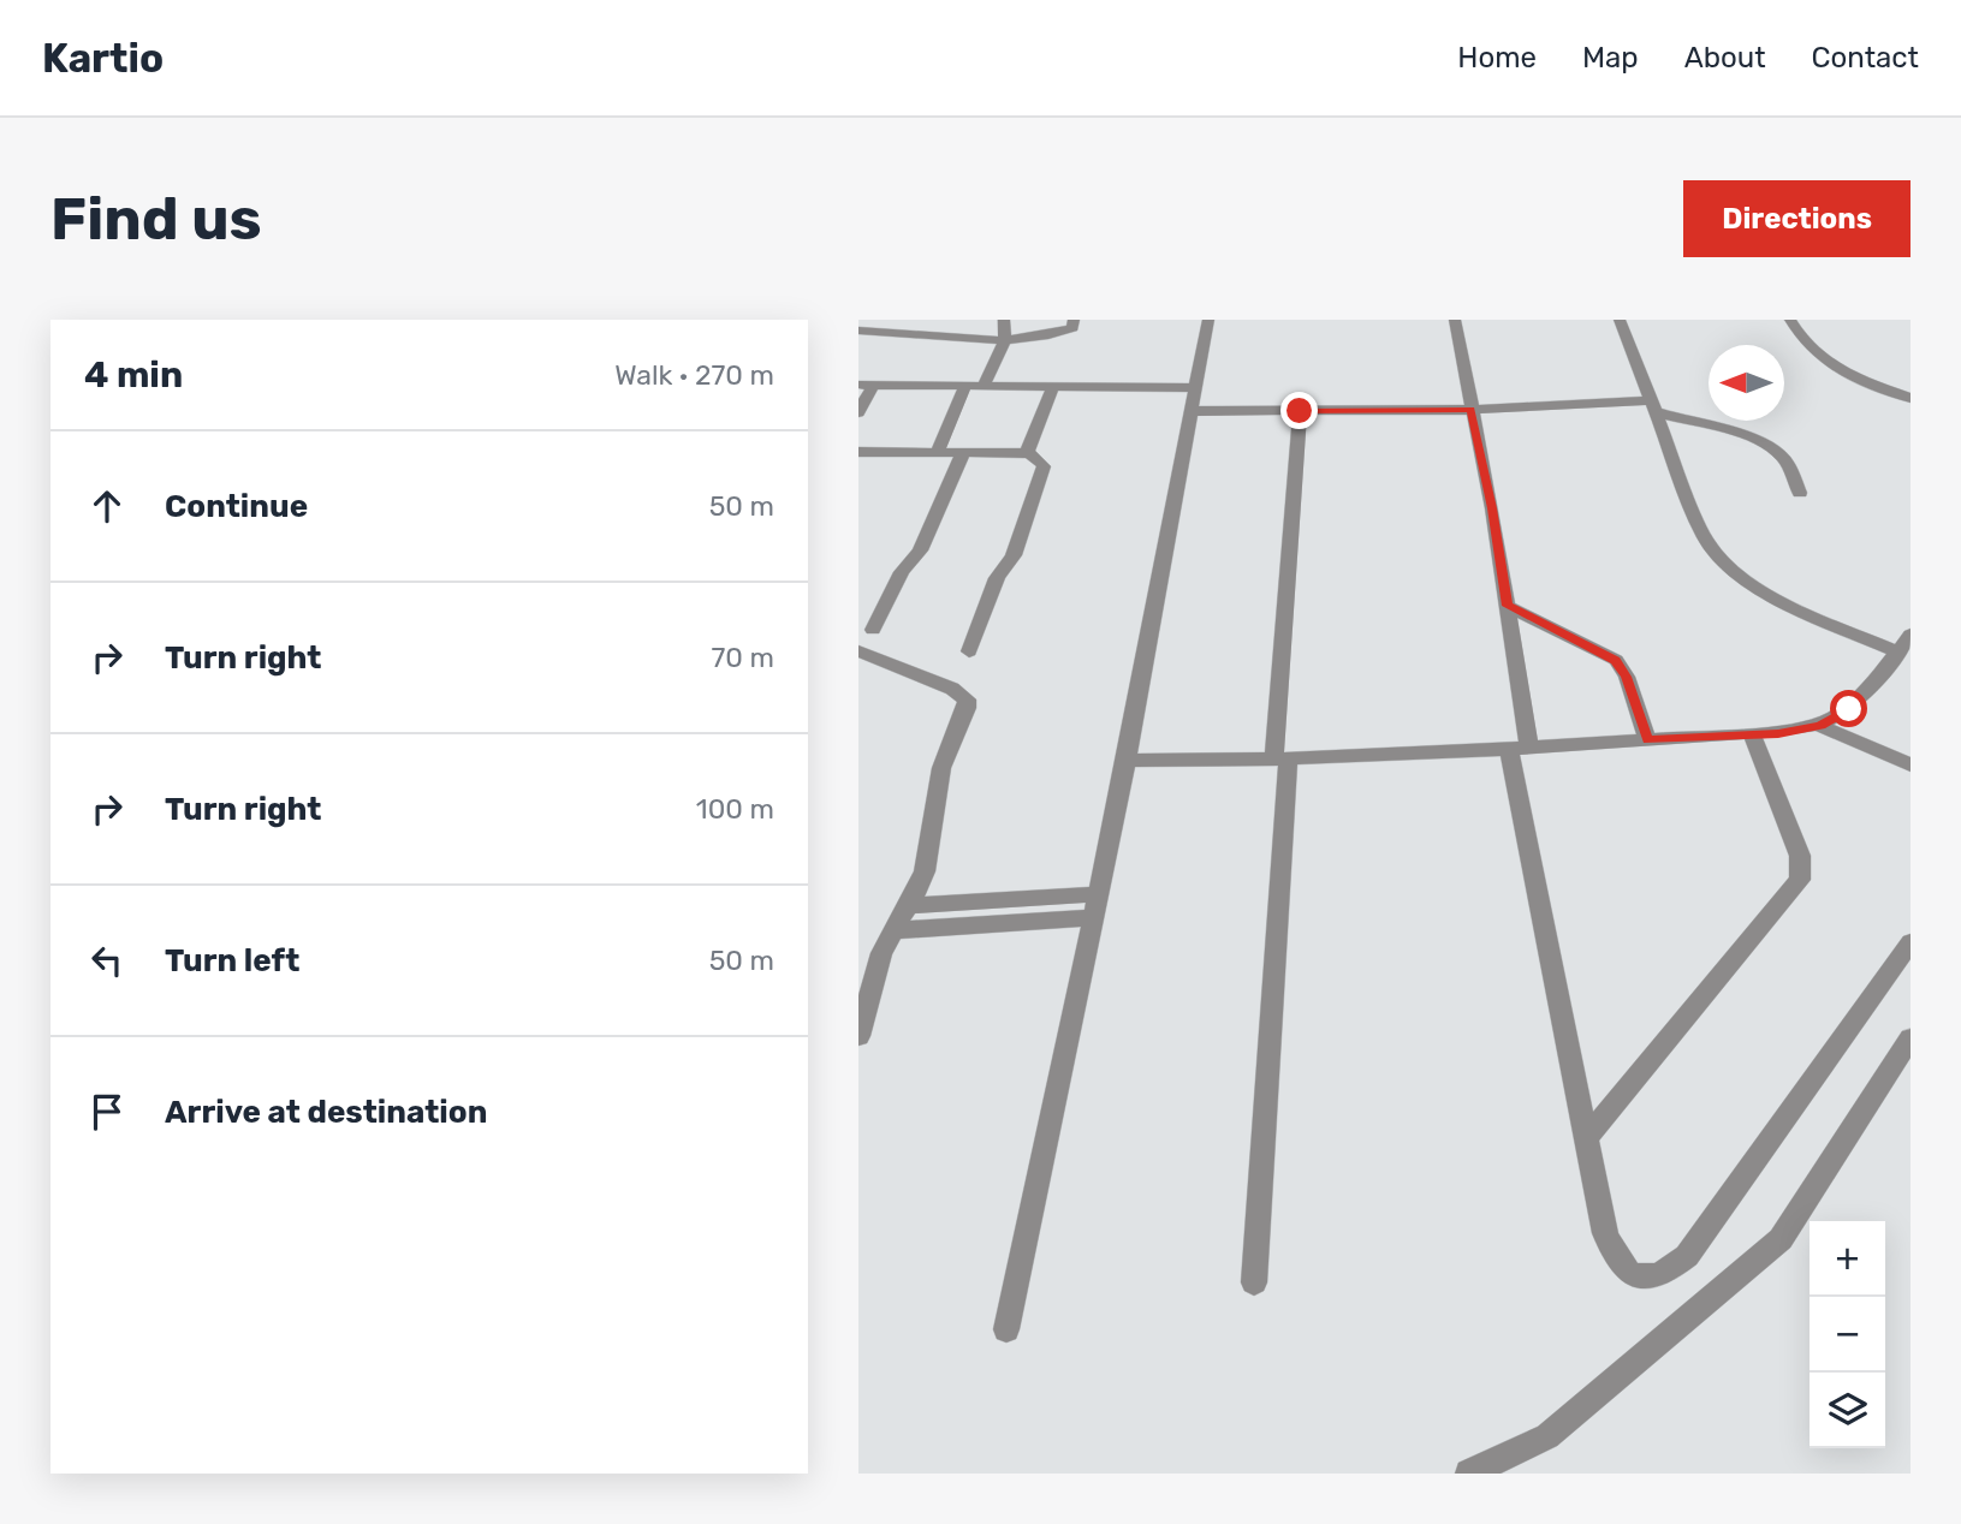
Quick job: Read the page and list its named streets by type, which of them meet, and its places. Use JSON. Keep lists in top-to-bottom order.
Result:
{
  "north": "left",
  "page": {
    "header": "Kartio",
    "nav": [
      "Home",
      "Map",
      "About",
      "Contact"
    ],
    "buttons": "Directions",
    "title": "Find us",
    "heading": ["4 min", "Walk · 270 m"],
    "list": [
      ["Continue", "50 m"],
      ["Turn right", "70 m"],
      ["Turn right", "100 m"],
      ["Turn left", "50 m"],
      "Arrive at destination"
    ],
    "map_buttons": ["+", "−"]
  }
}
